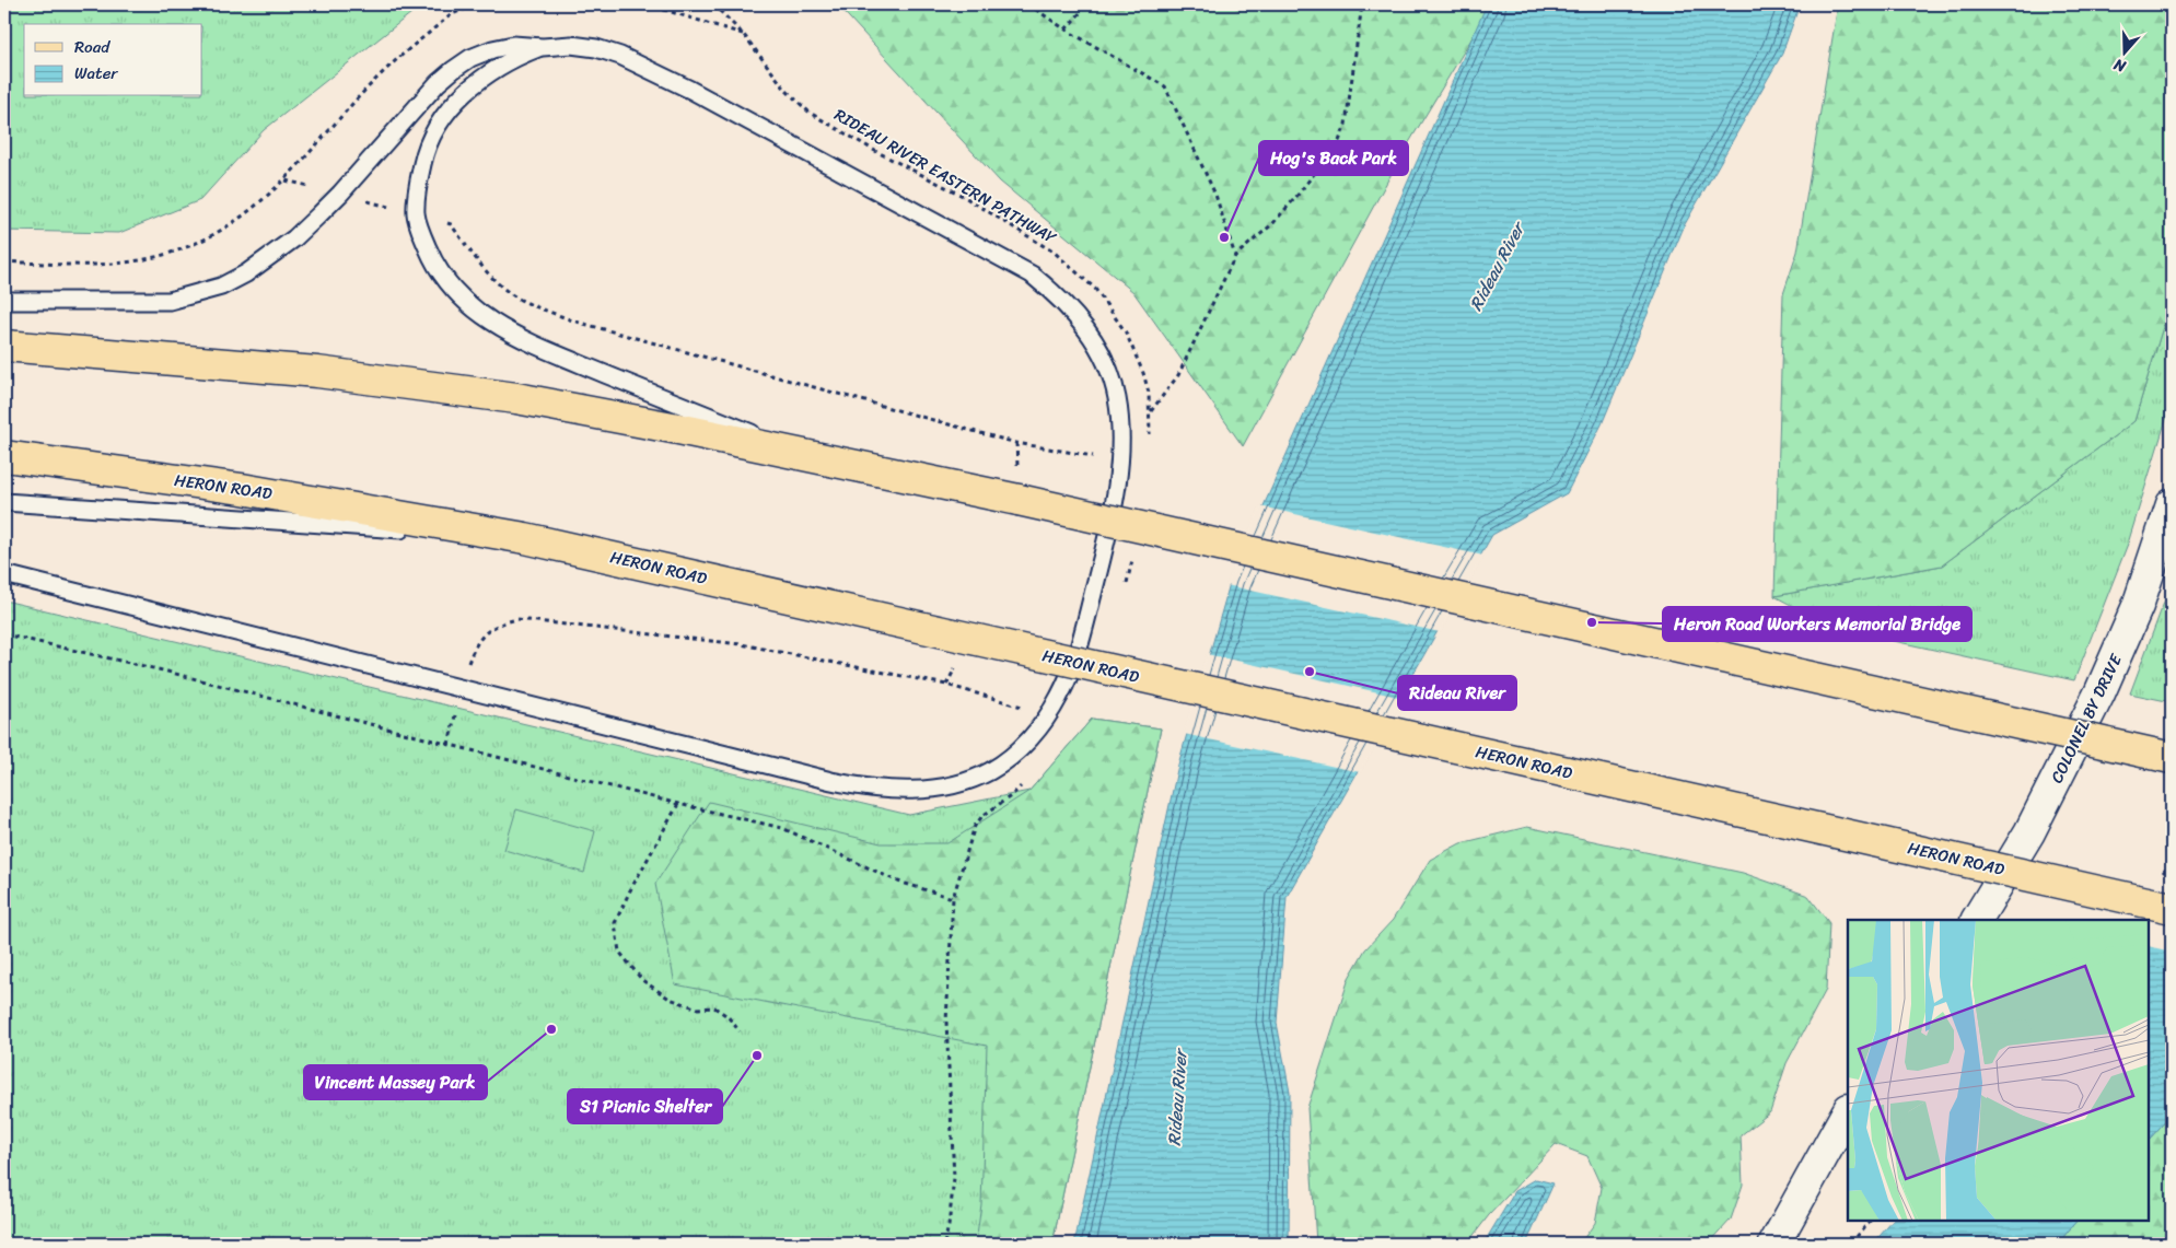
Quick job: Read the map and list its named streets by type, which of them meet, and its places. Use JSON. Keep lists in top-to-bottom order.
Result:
{
  "streets": {
    "main road": ["HERON ROAD", "COLONEL BY DRIVE"],
    "path": ["RIDEAU RIVER EASTERN PATHWAY"]
  },
  "water": ["Rideau River"],
  "places": [
    "Hog's Back Park",
    "Heron Road Workers Memorial Bridge",
    "Rideau River",
    "Vincent Massey Park",
    "S1 Picnic Shelter"
  ],
  "legend": ["Road", "Water"],
  "north": "bottom"
}
